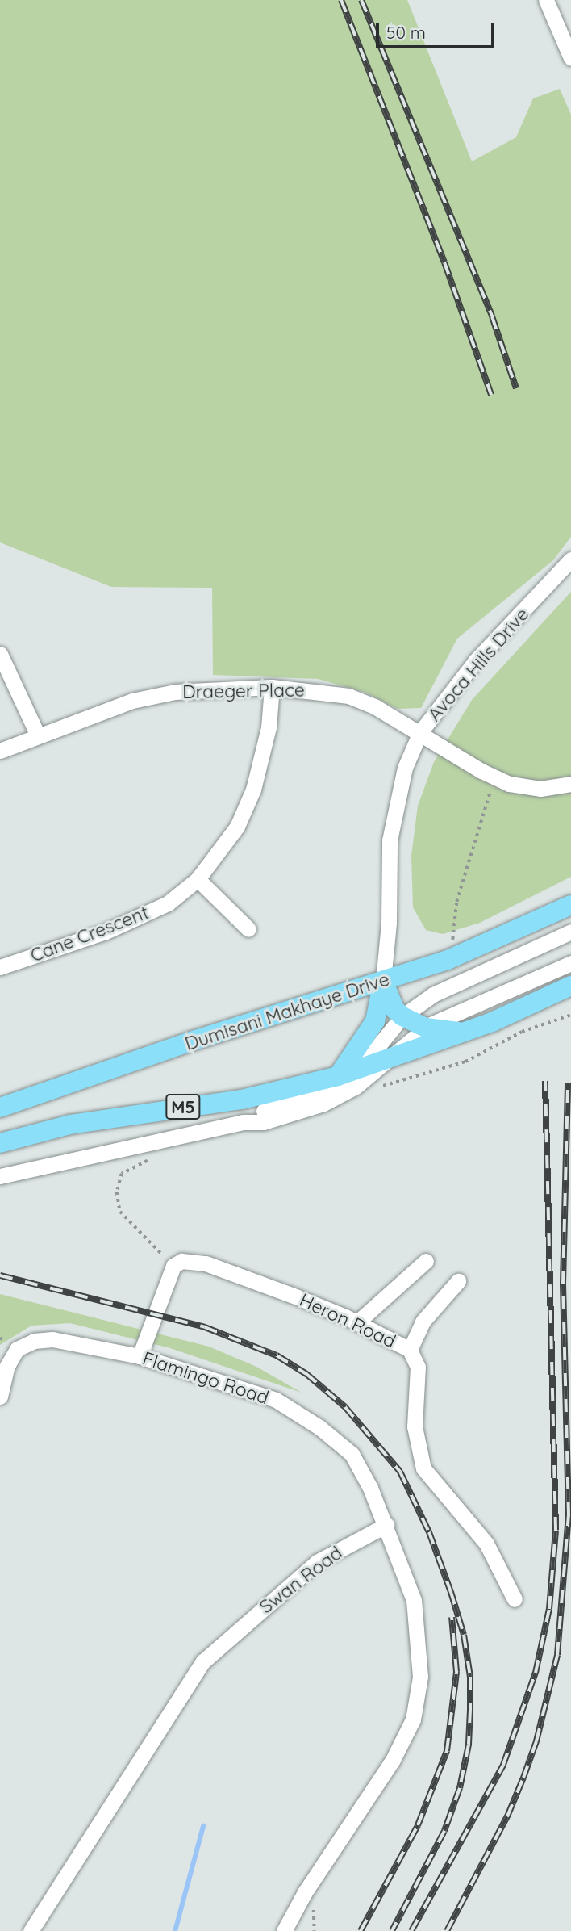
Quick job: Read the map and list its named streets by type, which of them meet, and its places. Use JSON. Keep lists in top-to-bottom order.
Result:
{
  "streets": {
    "main road": ["Dumisani Makhaye Drive", "M5"],
    "street": [
      "Avoca Hills Drive",
      "Draeger Place",
      "Cane Crescent",
      "Heron Road",
      "Flamingo Road",
      "Swan Road"
    ]
  },
  "crossings": [
    ["Avoca Hills Drive", "Draeger Place"],
    ["Avoca Hills Drive", "Dumisani Makhaye Drive"],
    ["Draeger Place", "Cane Crescent"],
    ["Heron Road", "Flamingo Road"],
    ["Flamingo Road", "Swan Road"]
  ],
  "scale_bar": "50 m"
}
